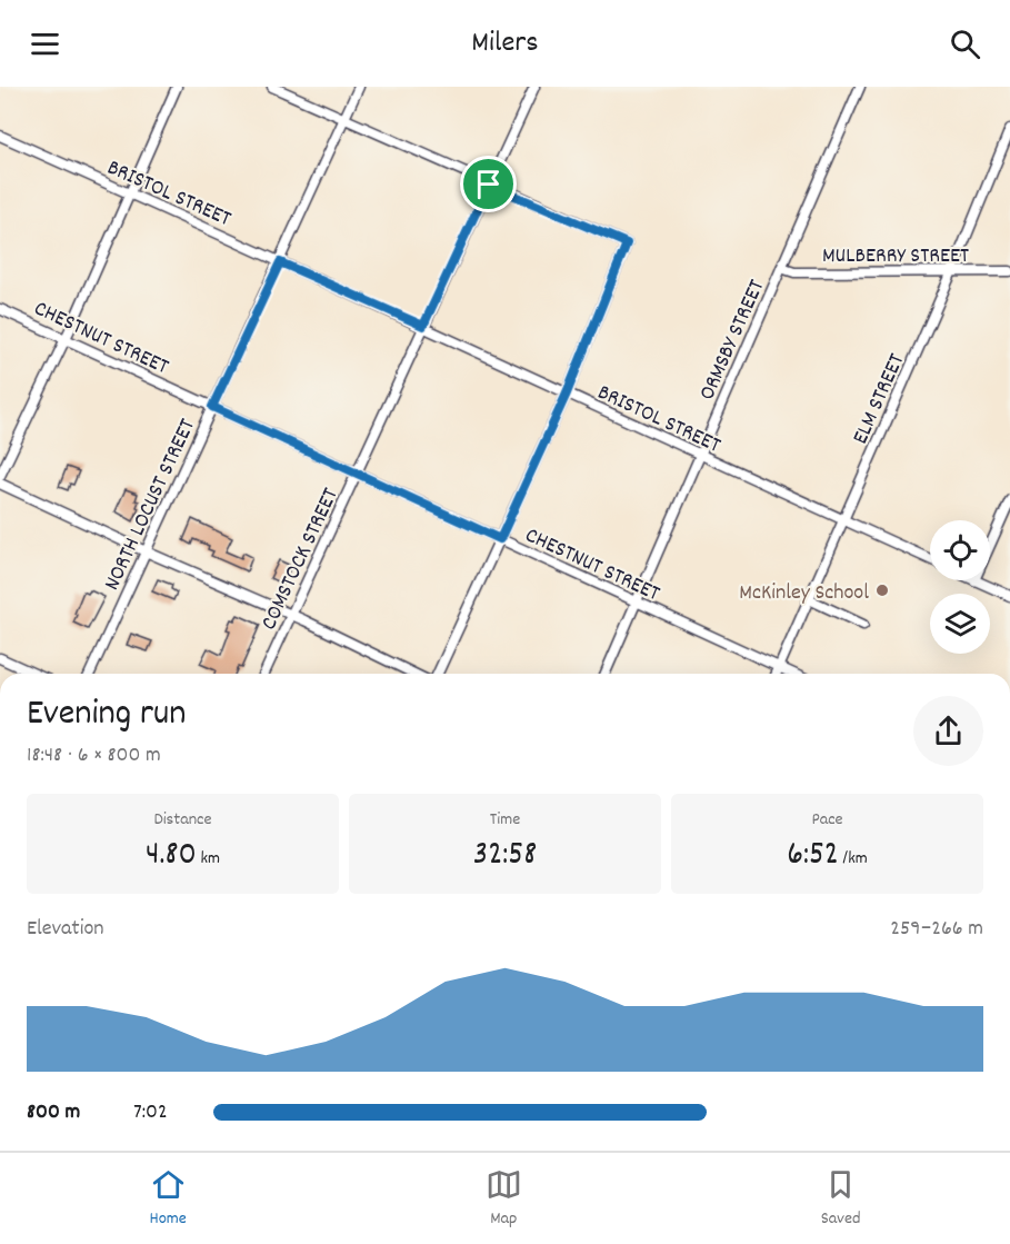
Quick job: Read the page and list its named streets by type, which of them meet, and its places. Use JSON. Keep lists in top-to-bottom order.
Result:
{
  "streets": {
    "street": [
      "BRISTOL STREET",
      "MULBERRY STREET",
      "CHESTNUT STREET",
      "ORMSBY STREET",
      "ELM STREET",
      "NORTH LOCUST STREET",
      "COMSTOCK STREET"
    ]
  },
  "crossings": [
    ["BRISTOL STREET", "ORMSBY STREET"],
    ["BRISTOL STREET", "ELM STREET"],
    ["BRISTOL STREET", "NORTH LOCUST STREET"],
    ["BRISTOL STREET", "COMSTOCK STREET"],
    ["MULBERRY STREET", "ORMSBY STREET"],
    ["MULBERRY STREET", "ELM STREET"],
    ["CHESTNUT STREET", "ORMSBY STREET"],
    ["CHESTNUT STREET", "ELM STREET"],
    ["CHESTNUT STREET", "NORTH LOCUST STREET"],
    ["CHESTNUT STREET", "COMSTOCK STREET"]
  ],
  "places": ["McKinley School"],
  "page": {
    "header": "Milers",
    "heading": ["Evening run", "18:48 · 6 × 800 m"],
    "stats": [
      ["Distance", "4.80 km"],
      ["Time", "32:58"],
      ["Pace", "6:52 /km"]
    ],
    "chart": ["Elevation", "259–266 m"],
    "list": [
      {
        "name": "800 m",
        "note": "7:02"
      }
    ],
    "tabs": ["Home", "Map", "Saved"]
  }
}
